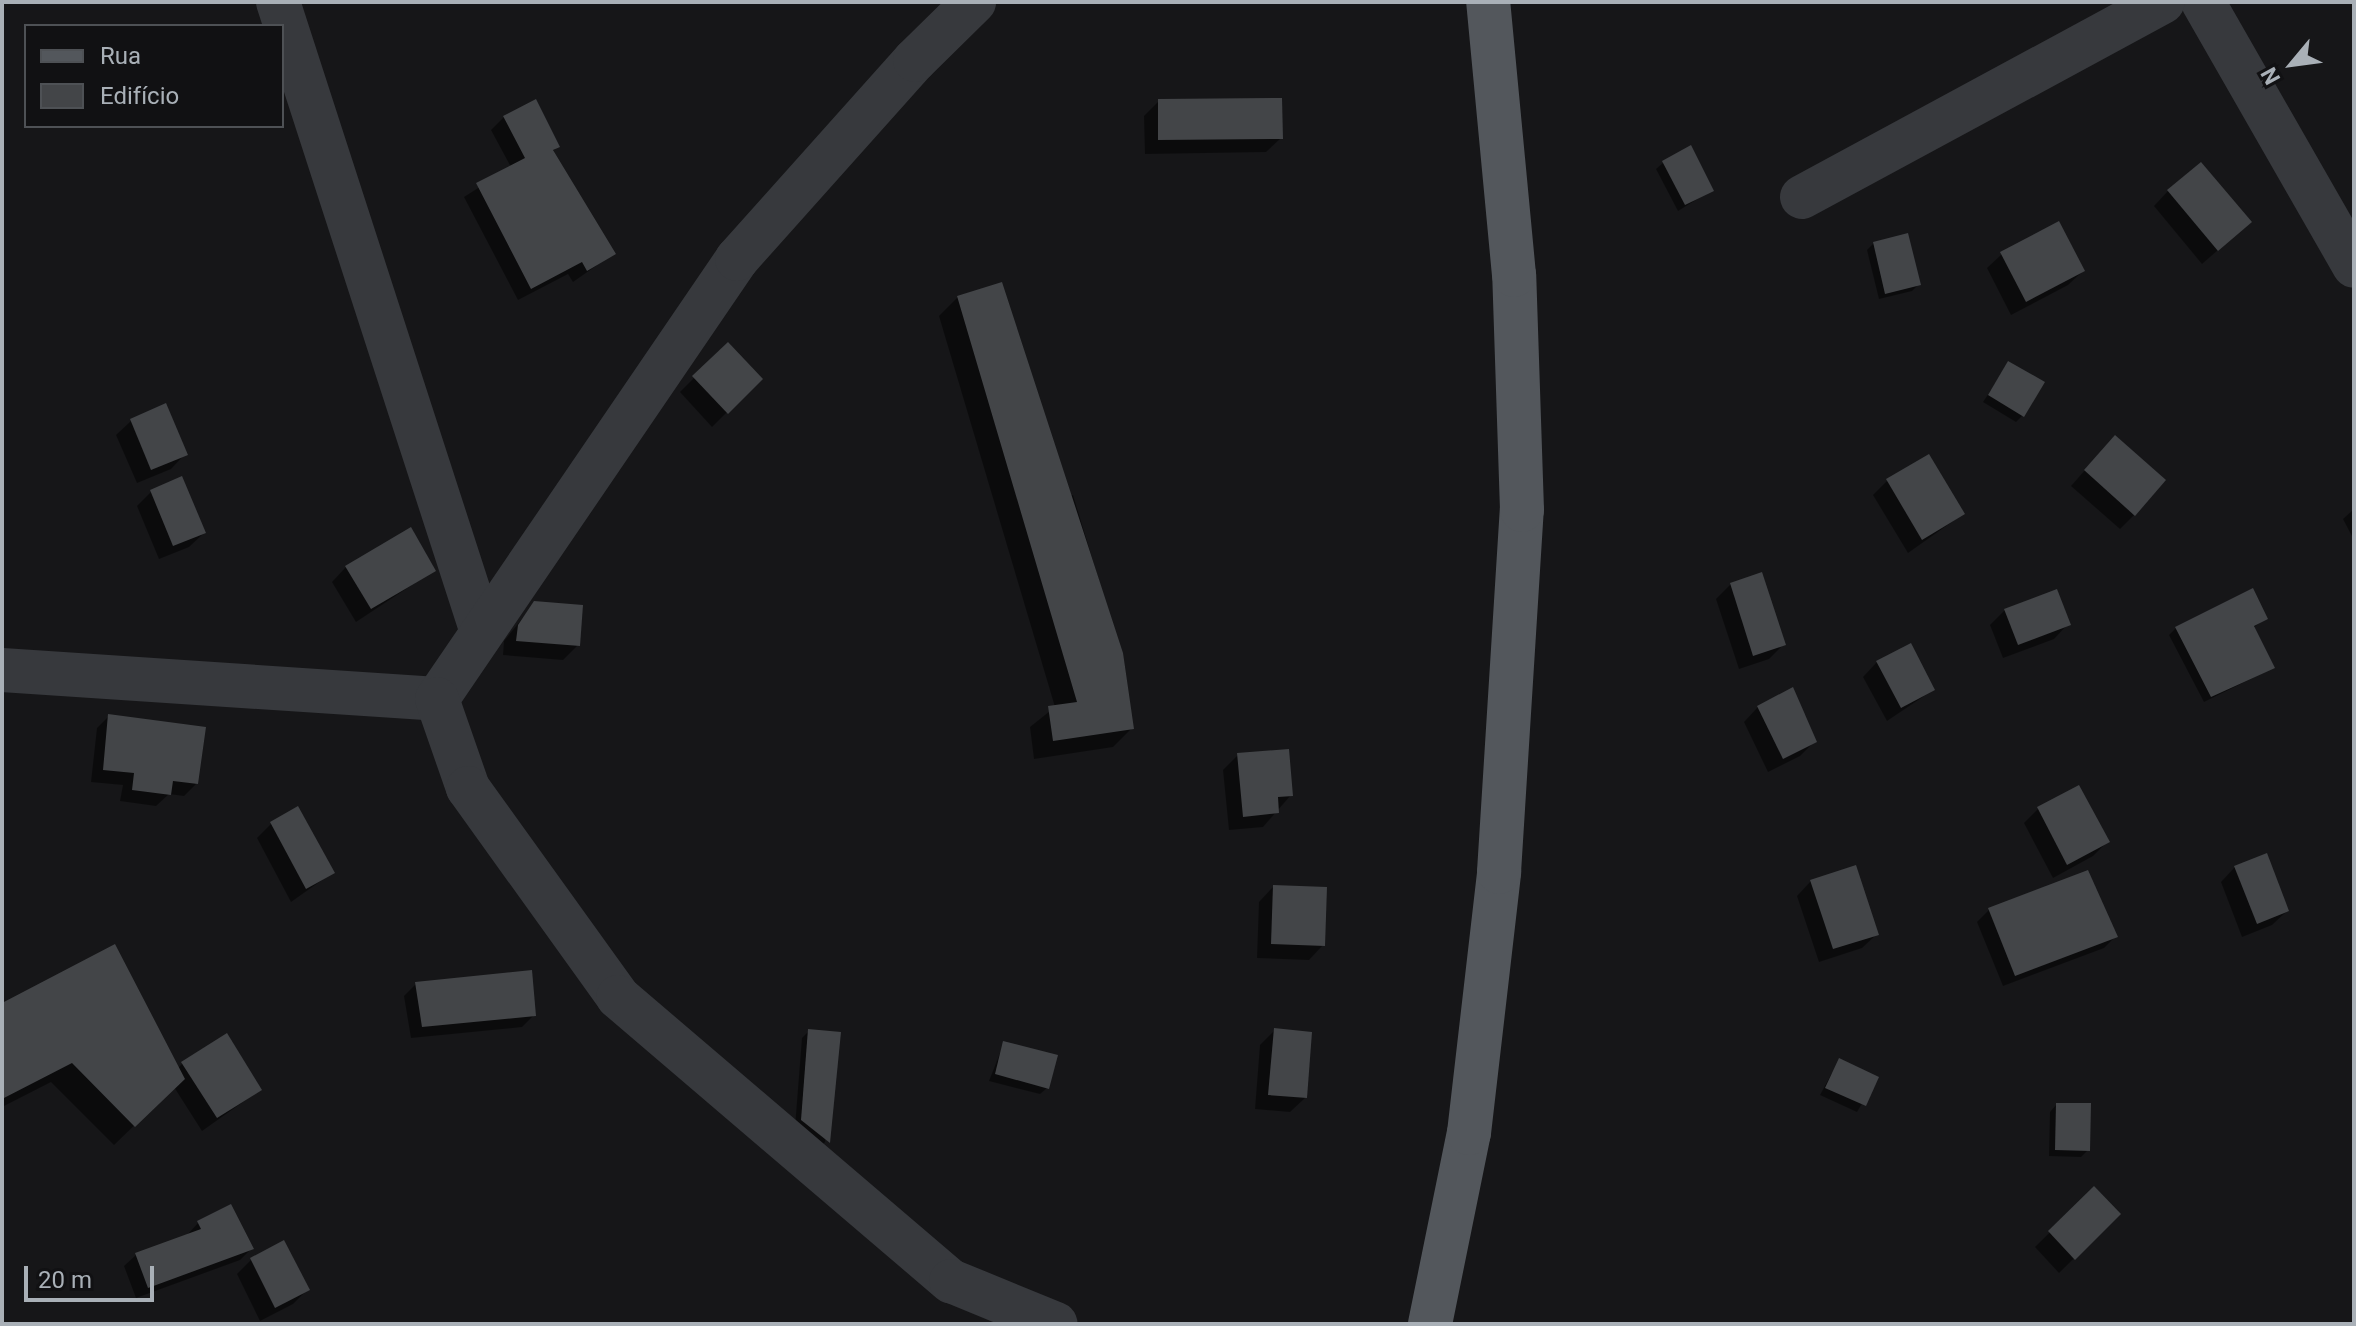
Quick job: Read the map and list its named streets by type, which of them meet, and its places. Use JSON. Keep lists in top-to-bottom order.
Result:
{
  "legend": ["Rua", "Edifício"],
  "scale_bar": "20 m",
  "north": "bottom left"
}
